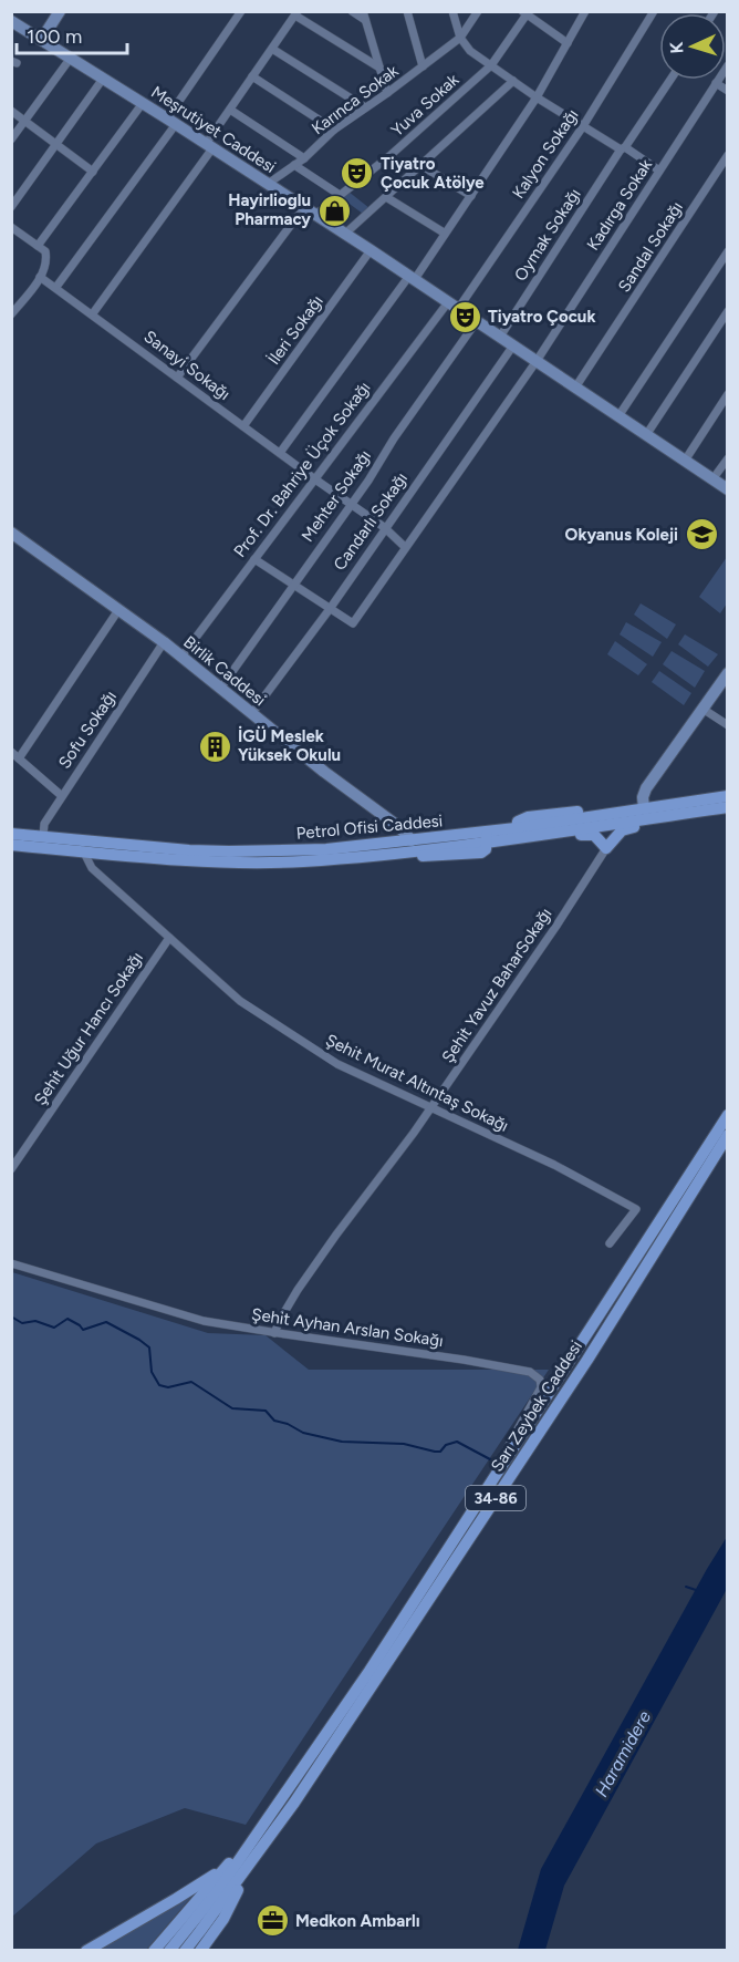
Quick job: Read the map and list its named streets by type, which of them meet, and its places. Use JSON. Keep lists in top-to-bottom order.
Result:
{
  "streets": {
    "main road": [
      "Meşrutiyet Caddesi",
      "Birlik Caddesi",
      "Petrol Ofisi Caddesi",
      "Sarı Zeybek Caddesi",
      "34-86"
    ],
    "street": [
      "Karınca Sokak",
      "Yuva Sokak",
      "Kalyon Sokağı",
      "Kadırga Sokak",
      "Oymak Sokağı",
      "Sandal Sokağı",
      "İleri Sokağı",
      "Sanayi Sokağı",
      "Prof. Dr. Bahriye Üçok Sokağı",
      "Mehter Sokağı",
      "Candarlı Sokağı",
      "Sofu Sokağı",
      "Şehit Yavuz BaharSokağı",
      "Şehit Uğur Hancı Sokağı",
      "Şehit Murat Altıntaş Sokağı",
      "Şehit Ayhan Arslan Sokağı"
    ]
  },
  "crossings": [
    ["Karınca Sokak", "Meşrutiyet Caddesi"],
    ["Yuva Sokak", "Meşrutiyet Caddesi"],
    ["Meşrutiyet Caddesi", "Kalyon Sokağı"],
    ["Meşrutiyet Caddesi", "Kadırga Sokak"],
    ["Meşrutiyet Caddesi", "Oymak Sokağı"],
    ["Meşrutiyet Caddesi", "Sandal Sokağı"],
    ["Meşrutiyet Caddesi", "İleri Sokağı"],
    ["Meşrutiyet Caddesi", "Prof. Dr. Bahriye Üçok Sokağı"],
    ["Meşrutiyet Caddesi", "Mehter Sokağı"],
    ["Meşrutiyet Caddesi", "Candarlı Sokağı"],
    ["Kalyon Sokağı", "Prof. Dr. Bahriye Üçok Sokağı"],
    ["Kadırga Sokak", "Sanayi Sokağı"],
    ["Kadırga Sokak", "Candarlı Sokağı"],
    ["İleri Sokağı", "Sanayi Sokağı"],
    ["Sanayi Sokağı", "Prof. Dr. Bahriye Üçok Sokağı"],
    ["Sanayi Sokağı", "Mehter Sokağı"],
    ["Sanayi Sokağı", "Candarlı Sokağı"],
    ["Prof. Dr. Bahriye Üçok Sokağı", "Birlik Caddesi"],
    ["Mehter Sokağı", "Birlik Caddesi"],
    ["Candarlı Sokağı", "Birlik Caddesi"],
    ["Birlik Caddesi", "Sofu Sokağı"],
    ["Birlik Caddesi", "Petrol Ofisi Caddesi"],
    ["Sofu Sokağı", "Petrol Ofisi Caddesi"],
    ["Petrol Ofisi Caddesi", "Şehit Murat Altıntaş Sokağı"],
    ["Şehit Yavuz BaharSokağı", "Şehit Murat Altıntaş Sokağı"],
    ["Şehit Yavuz BaharSokağı", "Şehit Ayhan Arslan Sokağı"],
    ["Şehit Uğur Hancı Sokağı", "Şehit Murat Altıntaş Sokağı"],
    ["Şehit Ayhan Arslan Sokağı", "Sarı Zeybek Caddesi"],
    ["Sarı Zeybek Caddesi", "34-86"]
  ],
  "water": ["Haramidere"],
  "places": {
    "theatre": ["Tiyatro Çocuk Atölye", "Tiyatro Çocuk"],
    "shop": ["Hayirlioglu Pharmacy"],
    "school or university": ["Okyanus Koleji"],
    "building": ["İGÜ Meslek Yüksek Okulu"],
    "office": ["Medkon Ambarlı"]
  },
  "scale_bar": "100 m",
  "north": "left"
}
